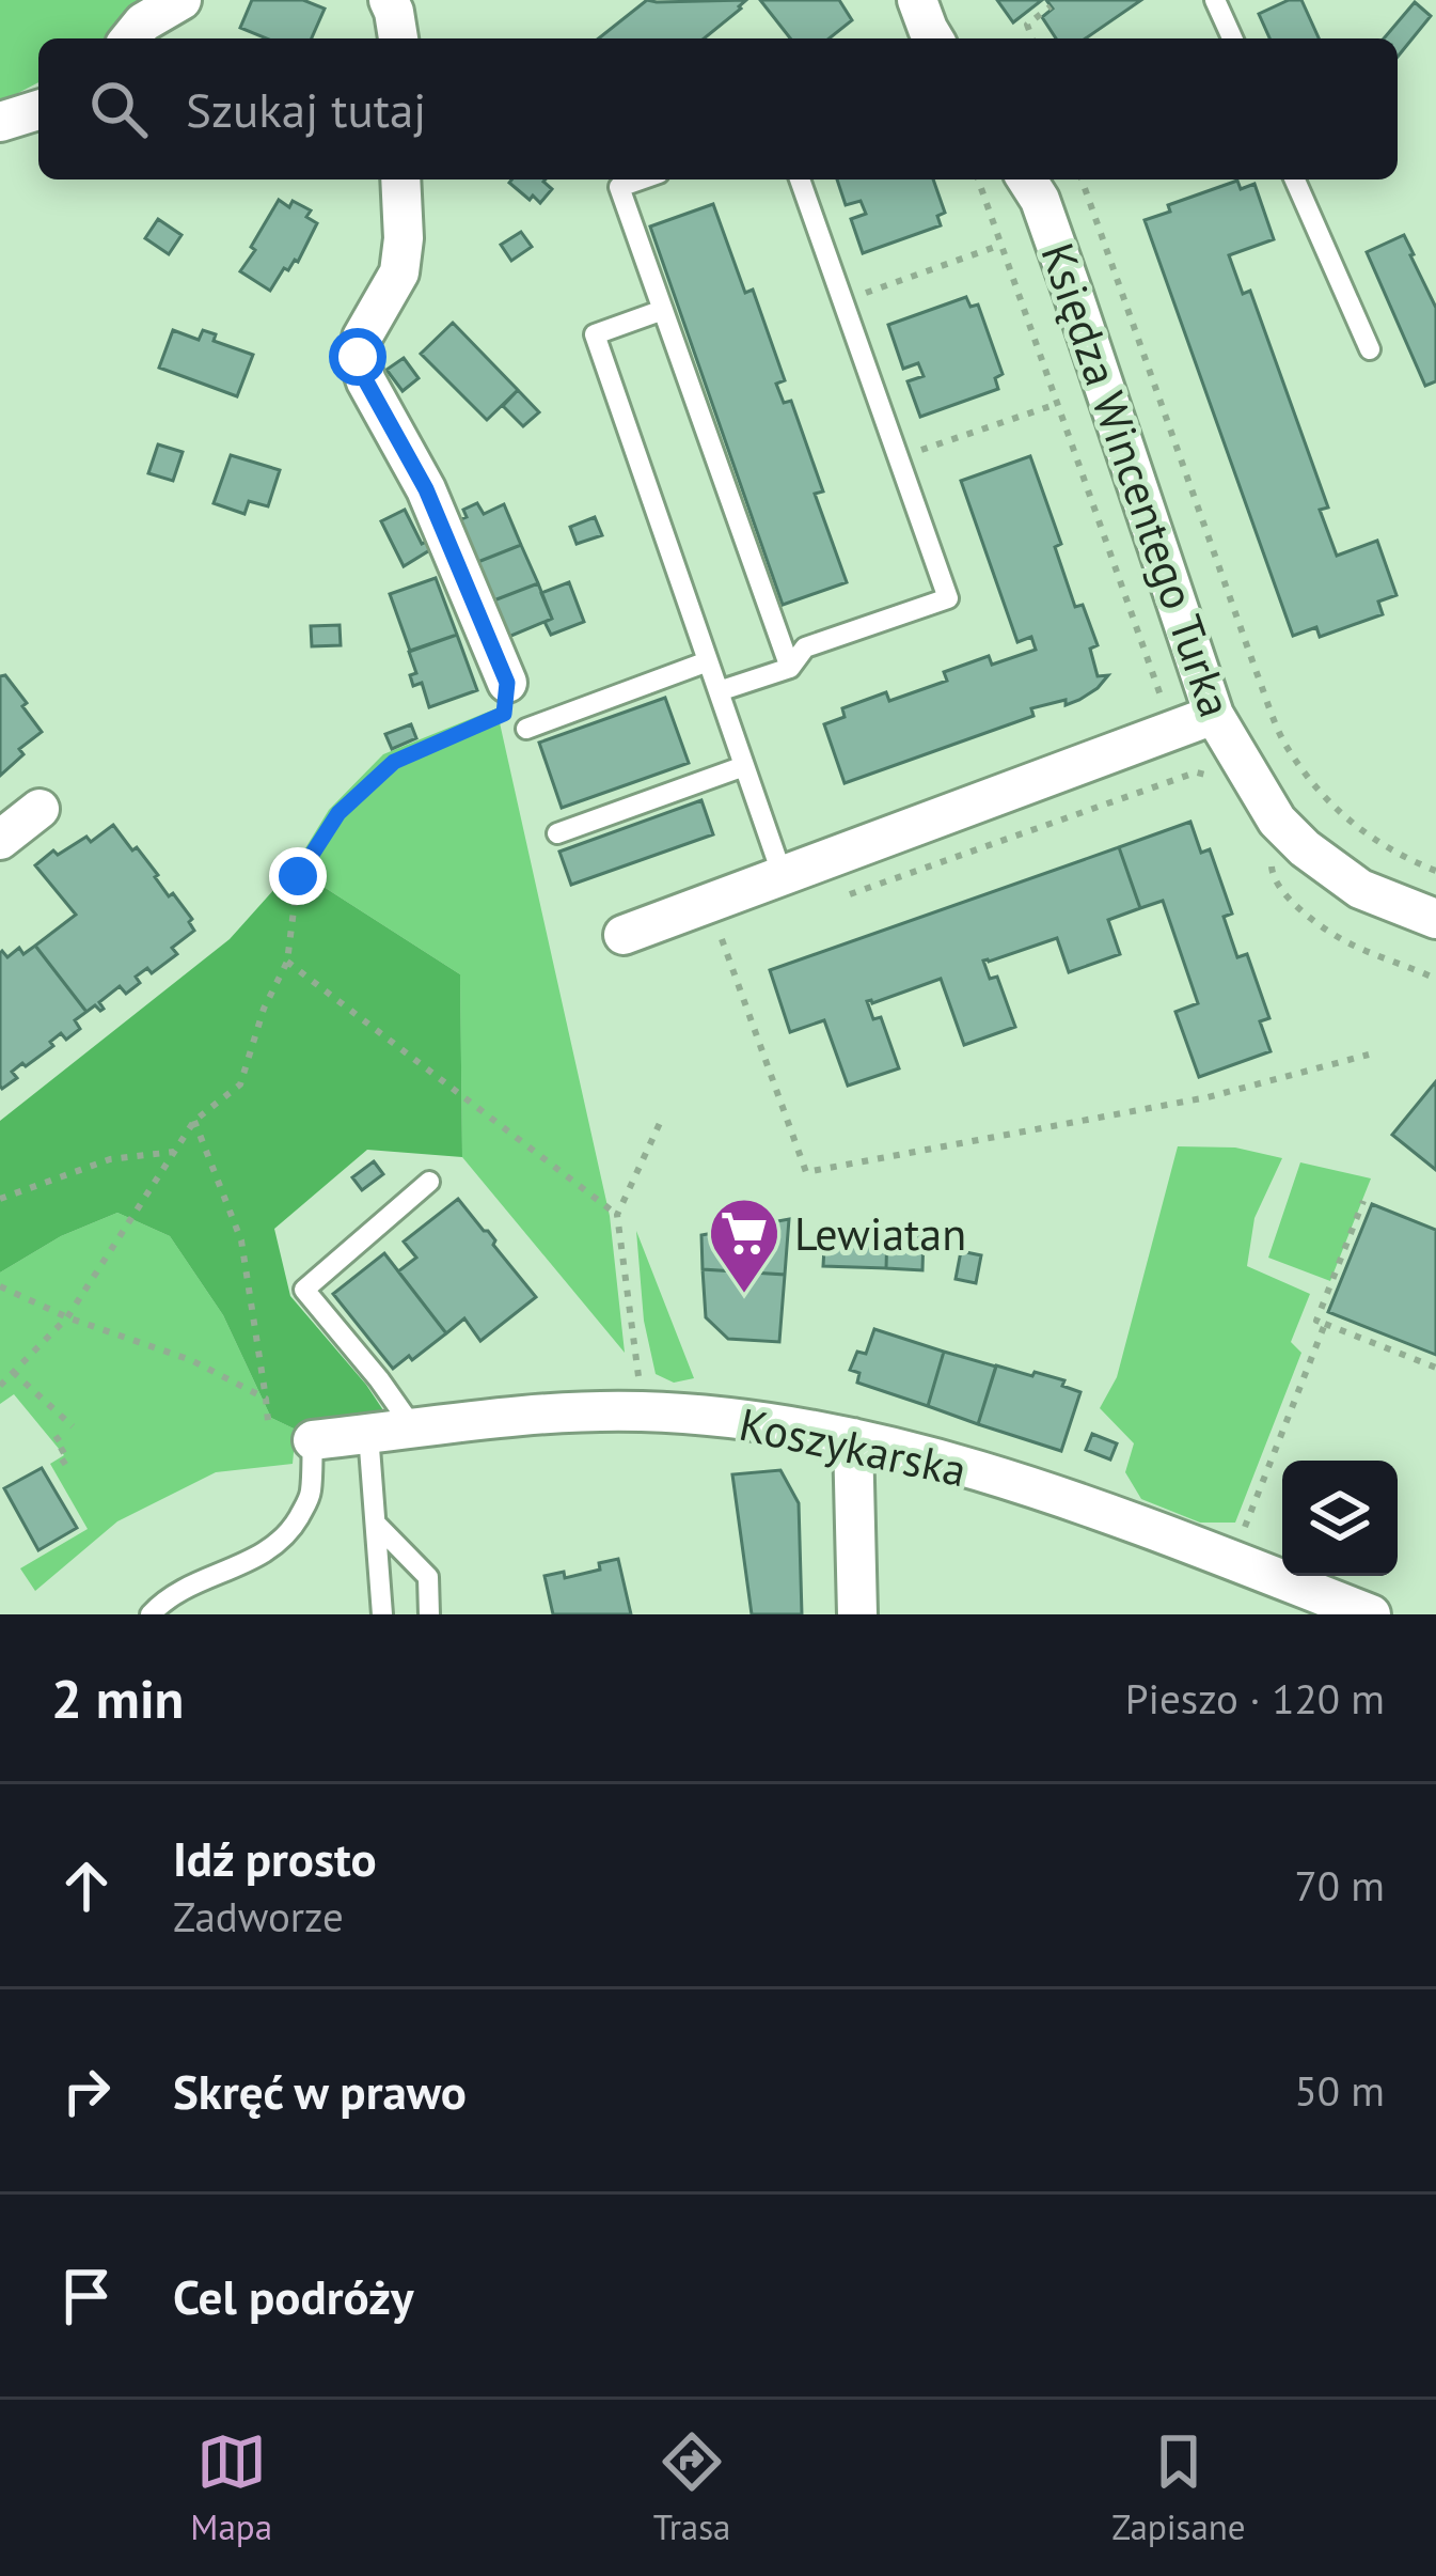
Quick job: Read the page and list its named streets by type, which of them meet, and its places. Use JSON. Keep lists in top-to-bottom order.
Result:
{
  "streets": {
    "street": ["Księdza Wincentego Turka", "Koszykarska"]
  },
  "places": {
    "supermarket": ["Lewiatan"]
  },
  "page": {
    "search": "Szukaj tutaj",
    "heading": ["2 min", "Pieszo · 120 m"],
    "list": [
      ["Idź prosto", "Zadworze", "70 m"],
      ["Skręć w prawo", "50 m"],
      "Cel podróży"
    ],
    "nav": ["Mapa", "Trasa", "Zapisane"]
  }
}
